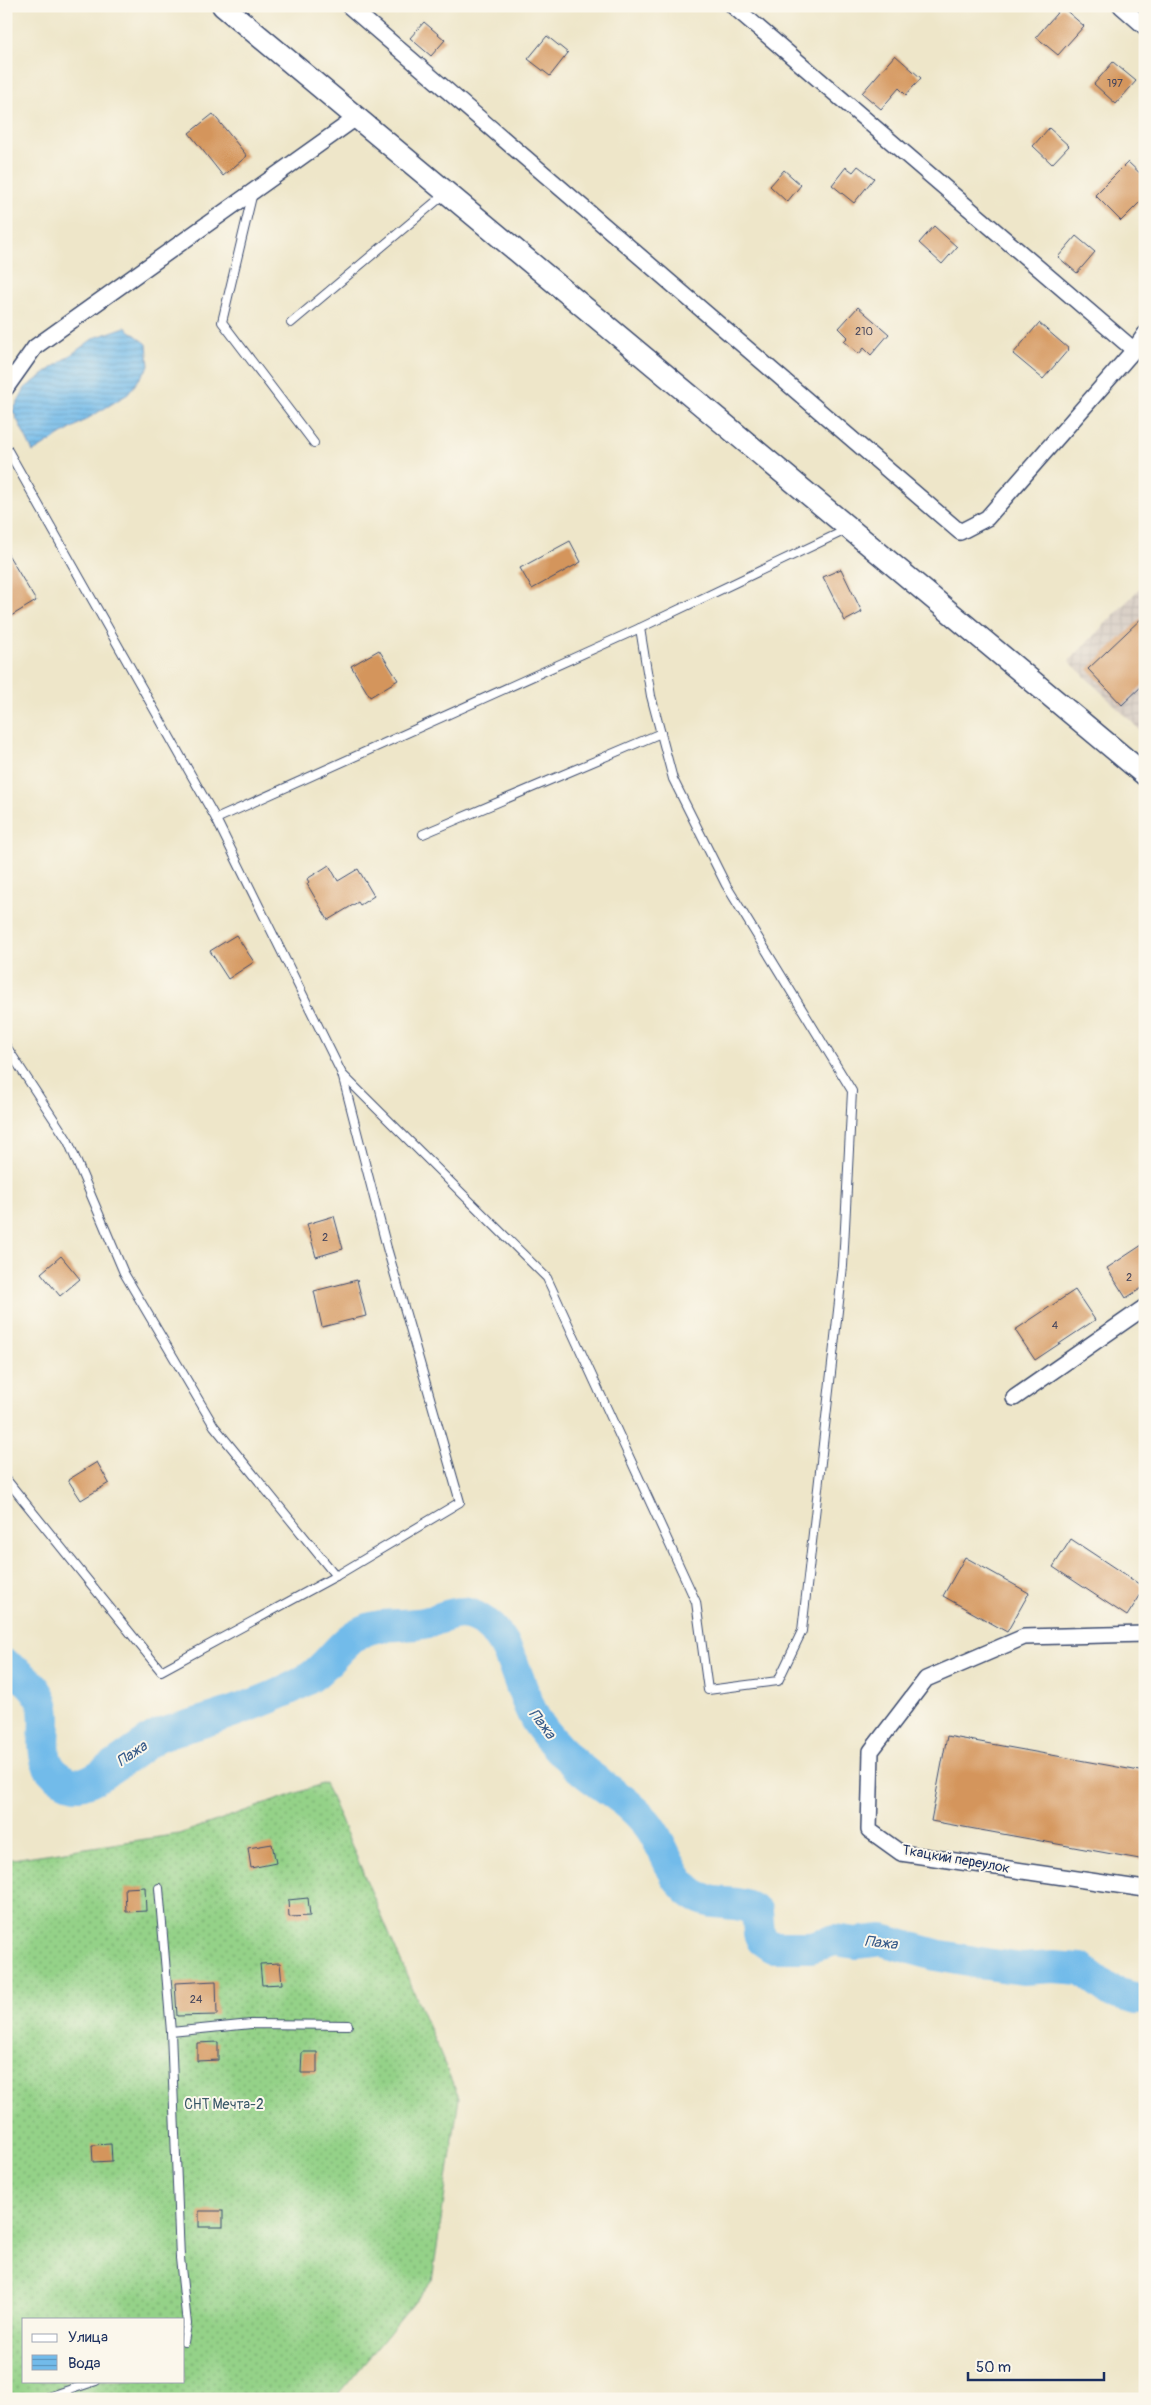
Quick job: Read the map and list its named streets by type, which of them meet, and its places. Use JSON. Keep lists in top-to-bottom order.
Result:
{
  "streets": {
    "street": ["Ткацкий переулок"]
  },
  "water": ["Пажа"],
  "parks": ["СНТ Мечта-2"],
  "house_numbers": [
    "197",
    "210",
    "2",
    "2",
    "4",
    "24"
  ],
  "legend": ["Улица", "Вода"],
  "scale_bar": "50 m"
}
